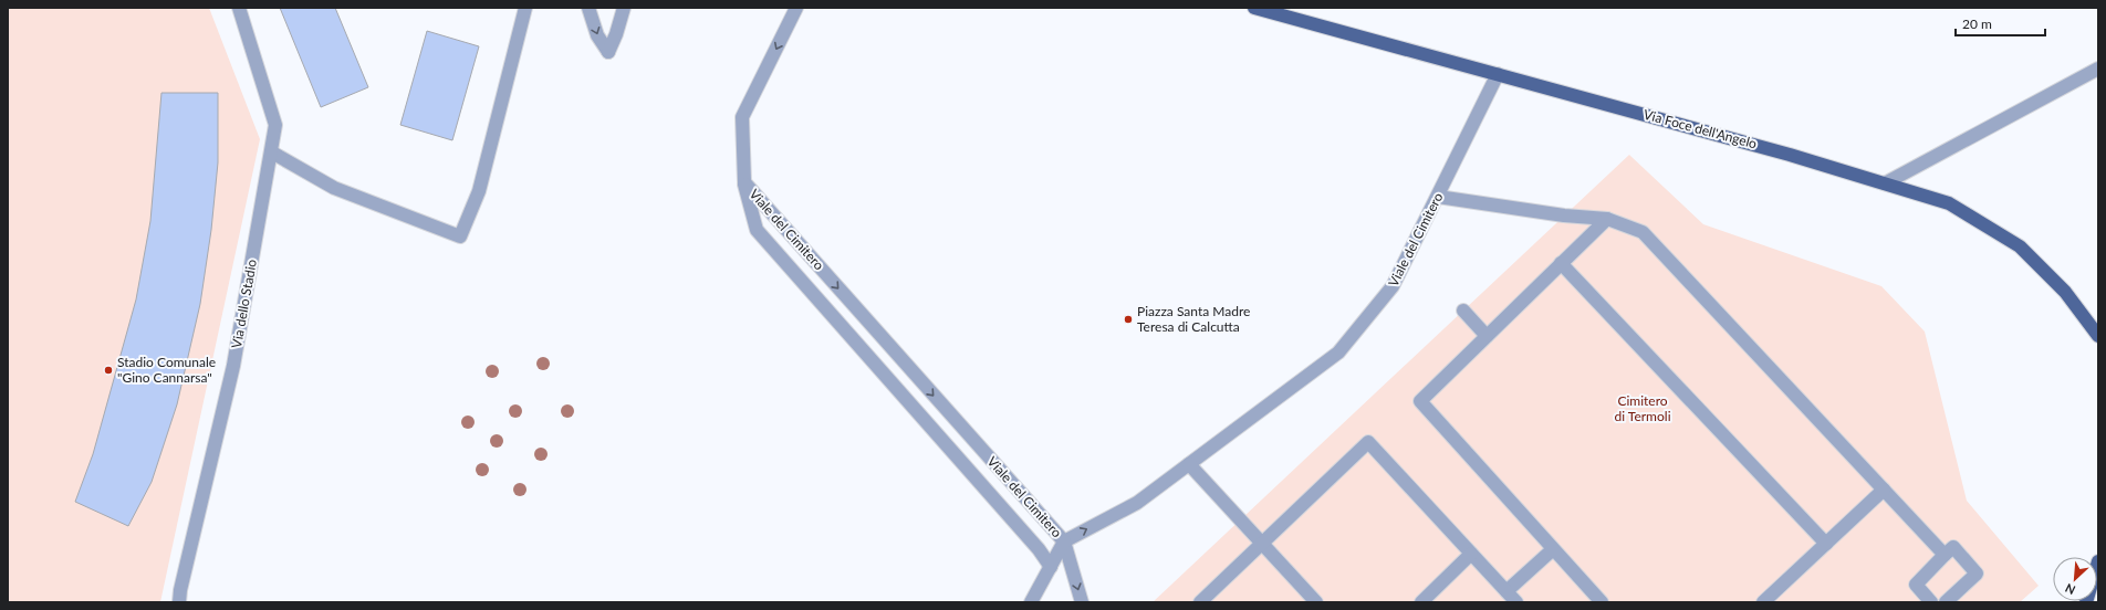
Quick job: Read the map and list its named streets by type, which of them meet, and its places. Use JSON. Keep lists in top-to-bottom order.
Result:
{
  "streets": {
    "main road": ["Via Foce dell'Angelo"],
    "street": ["Viale del Cimitero", "Via dello Stadio"]
  },
  "crossings": [
    ["Via Foce dell'Angelo", "Viale del Cimitero"]
  ],
  "parks": ["Cimitero di Termoli"],
  "places": ["Piazza Santa Madre Teresa di Calcutta", "Stadio Comunale \"Gino Cannarsa\""],
  "scale_bar": "20 m",
  "north": "bottom left"
}
